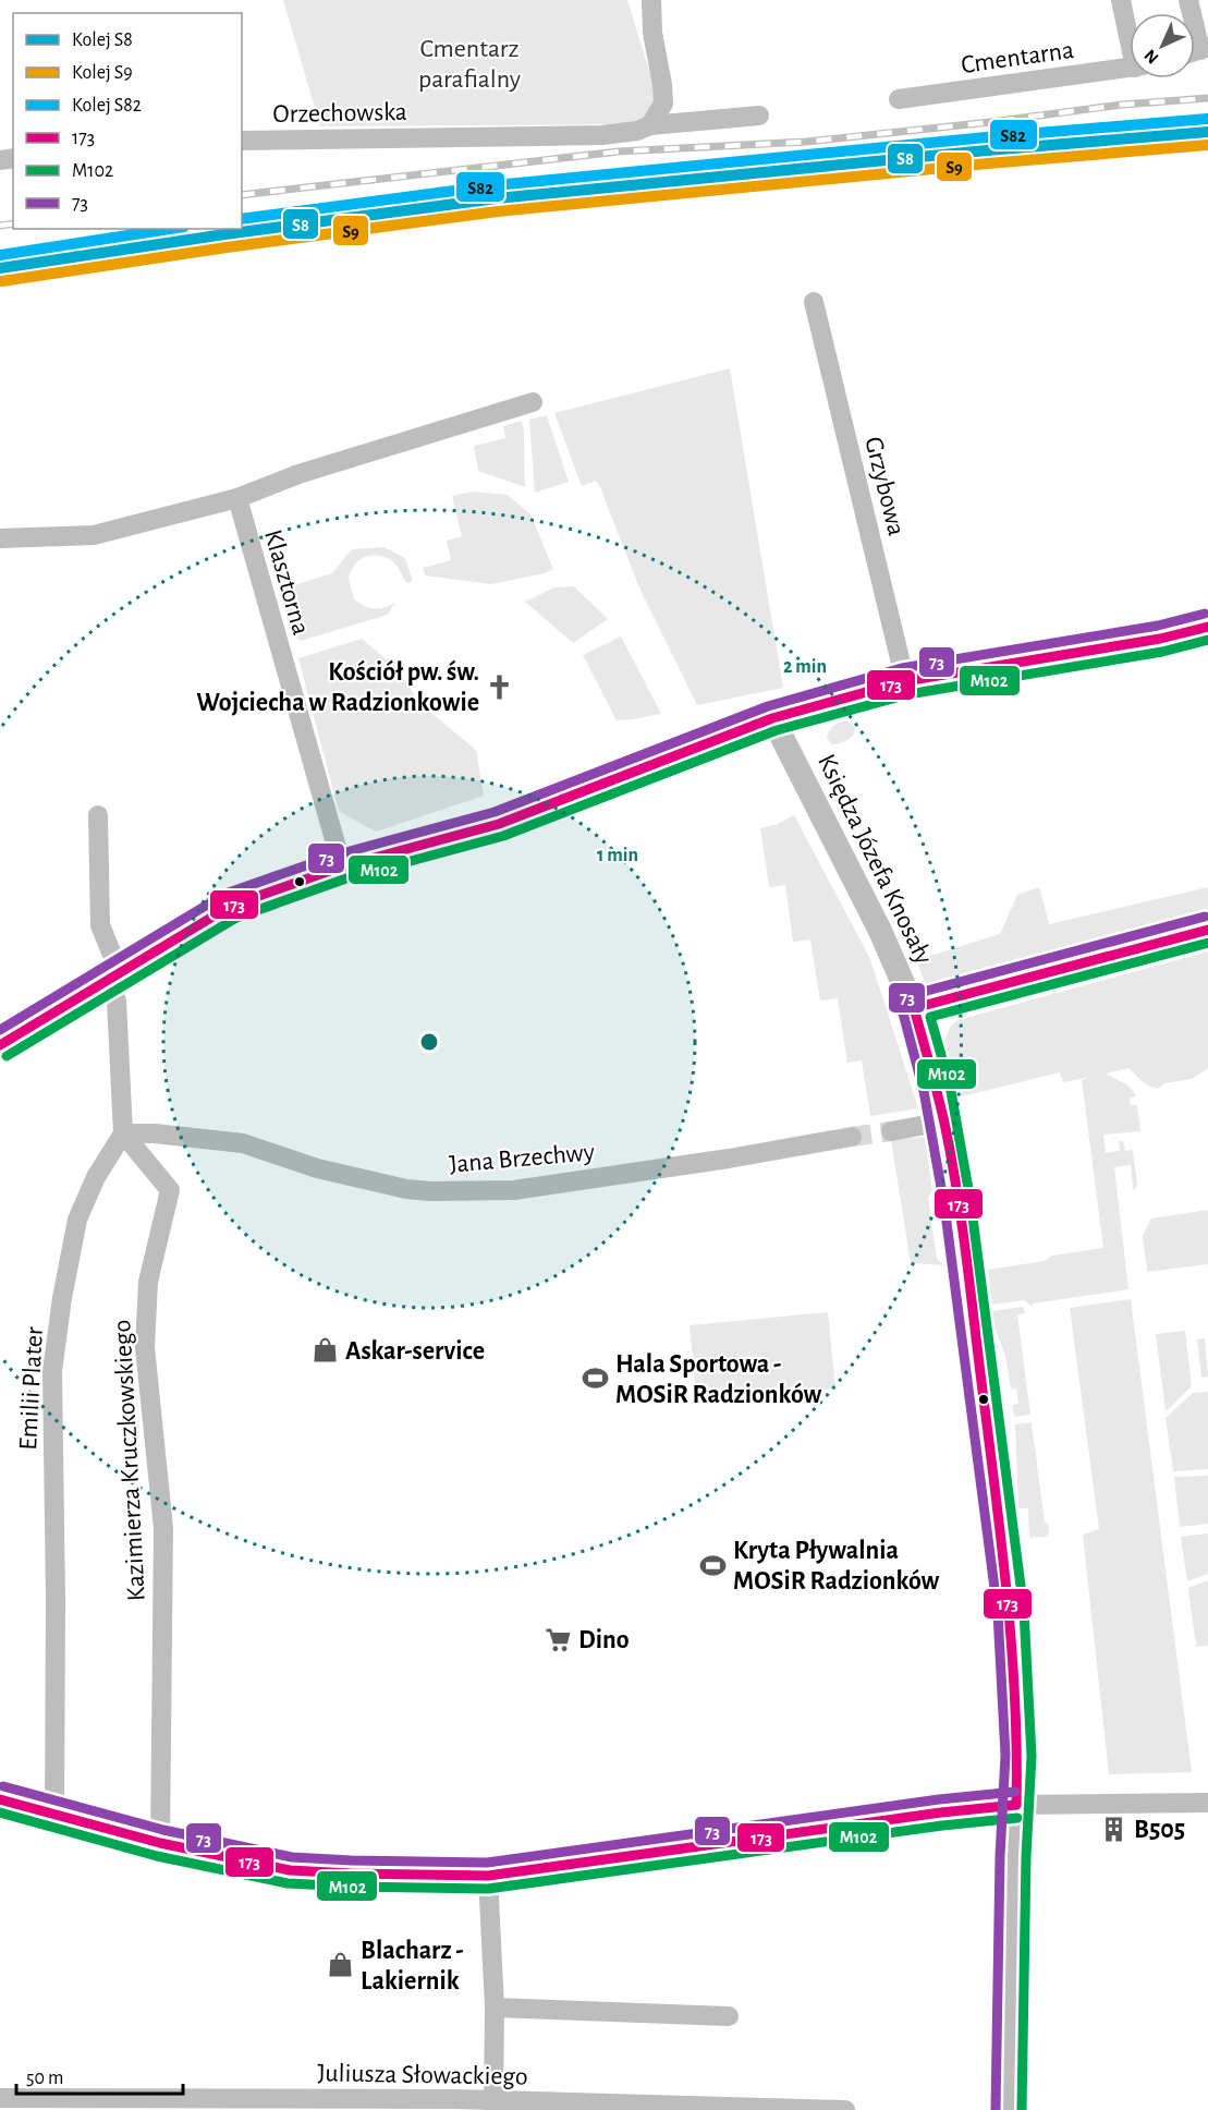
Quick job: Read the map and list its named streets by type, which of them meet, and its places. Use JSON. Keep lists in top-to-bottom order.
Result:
{
  "streets": {
    "street": [
      "Cmentarna",
      "Orzechowska",
      "Grzybowa",
      "Klasztorna",
      "Księdza Józefa Knosały",
      "Jana Brzechwy",
      "Emilii Plater",
      "Kazimierza Kruczkowskiego",
      "Juliusza Słowackiego"
    ]
  },
  "crossings": [
    ["Jana Brzechwy", "Emilii Plater"],
    ["Jana Brzechwy", "Kazimierza Kruczkowskiego"],
    ["Emilii Plater", "Kazimierza Kruczkowskiego"]
  ],
  "parks": ["Cmentarz parafialny"],
  "places": {
    "church": ["Kościół pw. św. Wojciecha w Radzionkowie"],
    "shop": ["Askar-service", "Blacharz - Lakiernik"],
    "sports": ["Hala Sportowa - MOSiR Radzionków", "Kryta Pływalnia MOSiR Radzionków"],
    "supermarket": ["Dino"],
    "building": ["B505"]
  },
  "lines": [
    "rail line S82",
    "rail line S8",
    "rail line S9",
    "transit line 73",
    "transit line 173",
    "transit line M102"
  ],
  "legend": [
    "Kolej S8",
    "Kolej S9",
    "Kolej S82",
    "173",
    "M102",
    "73"
  ],
  "scale_bar": "50 m",
  "north": "bottom left",
  "rings": ["2 min", "1 min"]
}
